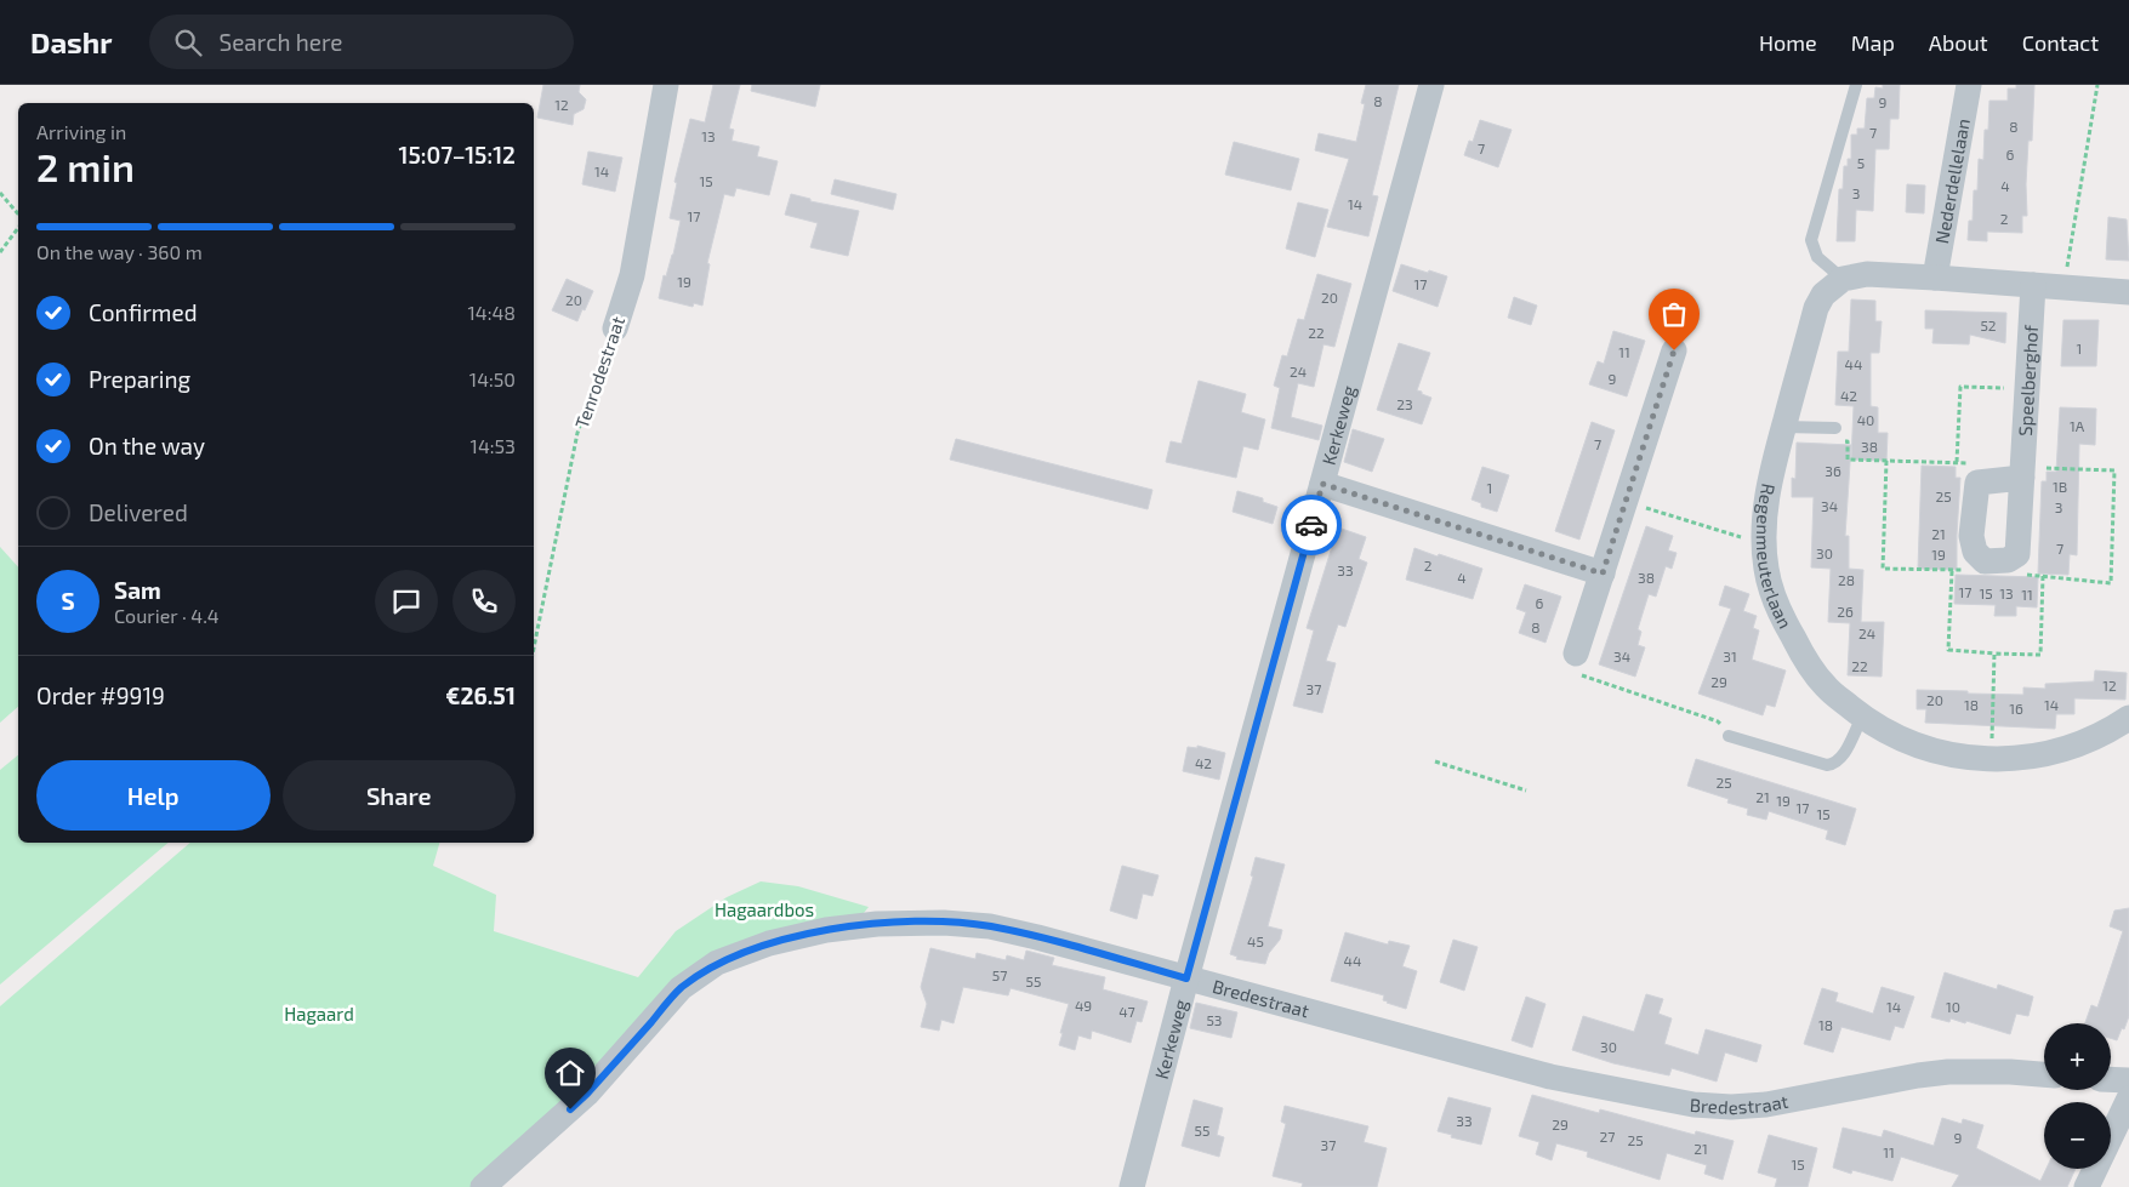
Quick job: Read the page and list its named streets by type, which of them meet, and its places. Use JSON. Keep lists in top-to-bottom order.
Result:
{
  "streets": {
    "street": [
      "Nederdellelaan",
      "Tenrodestraat",
      "Speelberghof",
      "Kerkeweg",
      "Regenmeuterlaan",
      "Bredestraat"
    ]
  },
  "crossings": [
    ["Kerkeweg", "Bredestraat"]
  ],
  "parks": ["Hagaardbos", "Hagaard"],
  "house_numbers": [
    "8",
    "9",
    "12",
    "8",
    "7",
    "13",
    "7",
    "6",
    "5",
    "14",
    "15",
    "4",
    "3",
    "14",
    "17",
    "2",
    "19",
    "17",
    "20",
    "20",
    "52",
    "22",
    "1",
    "11",
    "44",
    "24",
    "9",
    "42",
    "23",
    "40",
    "1A",
    "7",
    "38",
    "36",
    "1B",
    "1",
    "25",
    "34",
    "3",
    "21",
    "7",
    "30",
    "19",
    "2",
    "33",
    "4",
    "38",
    "28",
    "17",
    "15",
    "13",
    "11",
    "6",
    "26",
    "8",
    "24",
    "34",
    "31",
    "22",
    "29",
    "12",
    "37",
    "20",
    "18",
    "14",
    "16",
    "42",
    "25",
    "21",
    "19",
    "17",
    "15",
    "45",
    "44",
    "57",
    "55",
    "49",
    "14",
    "10",
    "47",
    "53",
    "18",
    "30",
    "33",
    "29",
    "55",
    "27",
    "9",
    "25",
    "37",
    "21",
    "11",
    "15"
  ],
  "page": {
    "header": "Dashr",
    "search": "Search here",
    "nav": [
      "Home",
      "Map",
      "About",
      "Contact"
    ],
    "heading": ["2 min", "Arriving in", "15:07–15:12"],
    "panel": [
      "Sam",
      "Courier · 4.4",
      "Order #9919",
      "€26.51"
    ],
    "bar": "On the way · 360 m",
    "list": [
      ["Confirmed", "14:48"],
      ["Preparing", "14:50"],
      ["On the way", "14:53"],
      "Delivered"
    ],
    "round": "S",
    "buttons": ["Help", "Share"],
    "map_buttons": ["+", "−"]
  }
}
